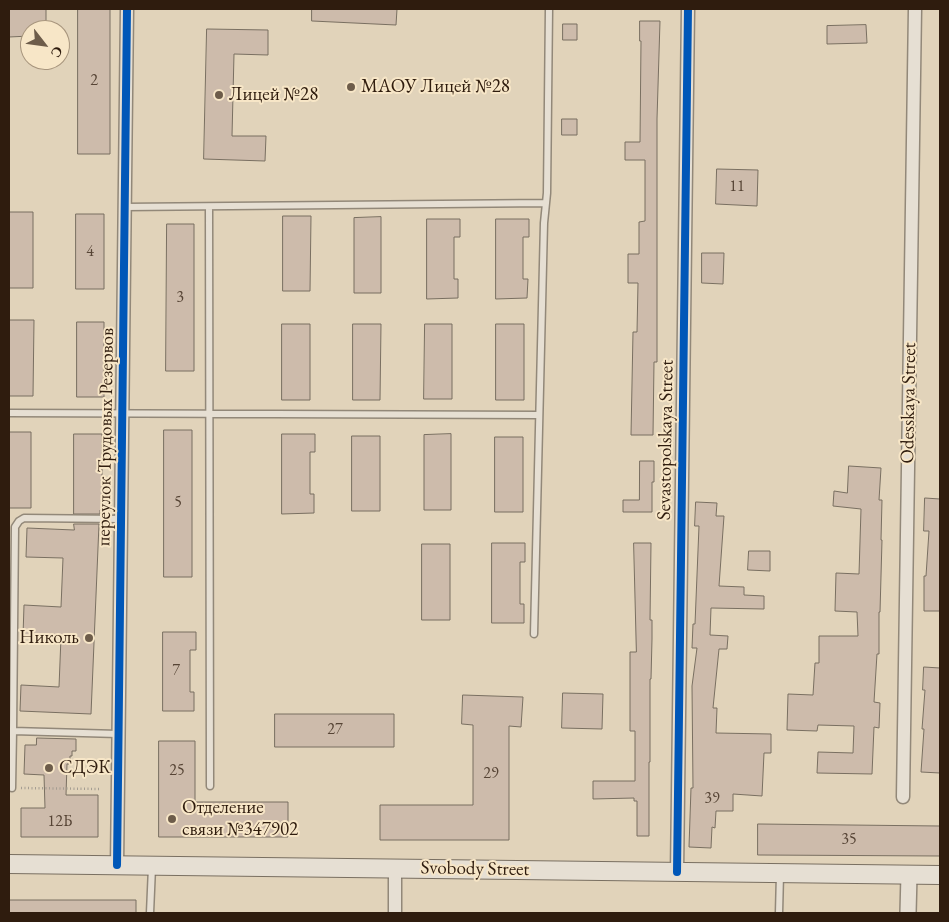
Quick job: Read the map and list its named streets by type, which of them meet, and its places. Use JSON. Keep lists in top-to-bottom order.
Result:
{
  "streets": {
    "main road": ["Svobody Street"],
    "street": ["Odesskaya Street", "переулок Трудовых Резервов", "Sevastopolskaya Street"]
  },
  "crossings": [
    ["переулок Трудовых Резервов", "Svobody Street"],
    ["Sevastopolskaya Street", "Svobody Street"]
  ],
  "places": [
    "МАОУ Лицей №28",
    "Лицей №28",
    "Николь",
    "СДЭК",
    "Отделение связи №347902"
  ],
  "house_numbers": [
    "2",
    "11",
    "4",
    "3",
    "5",
    "7",
    "27",
    "25",
    "29",
    "39",
    "12Б",
    "35"
  ],
  "north": "bottom right"
}
